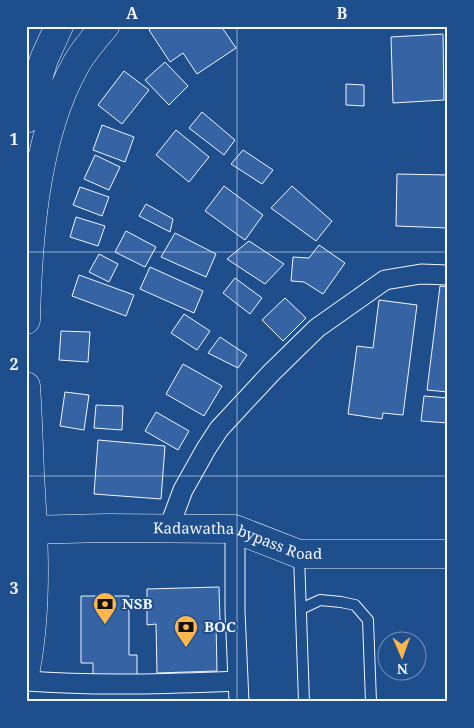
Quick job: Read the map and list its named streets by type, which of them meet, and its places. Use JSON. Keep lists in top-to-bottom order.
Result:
{
  "streets": {
    "main road": ["Kadawatha bypass Road"]
  },
  "places": {
    "bank": ["NSB", "BOC"]
  },
  "north": "bottom",
  "grid": {
    "columns": ["A", "B"],
    "rows": ["1", "2", "3"]
  }
}
